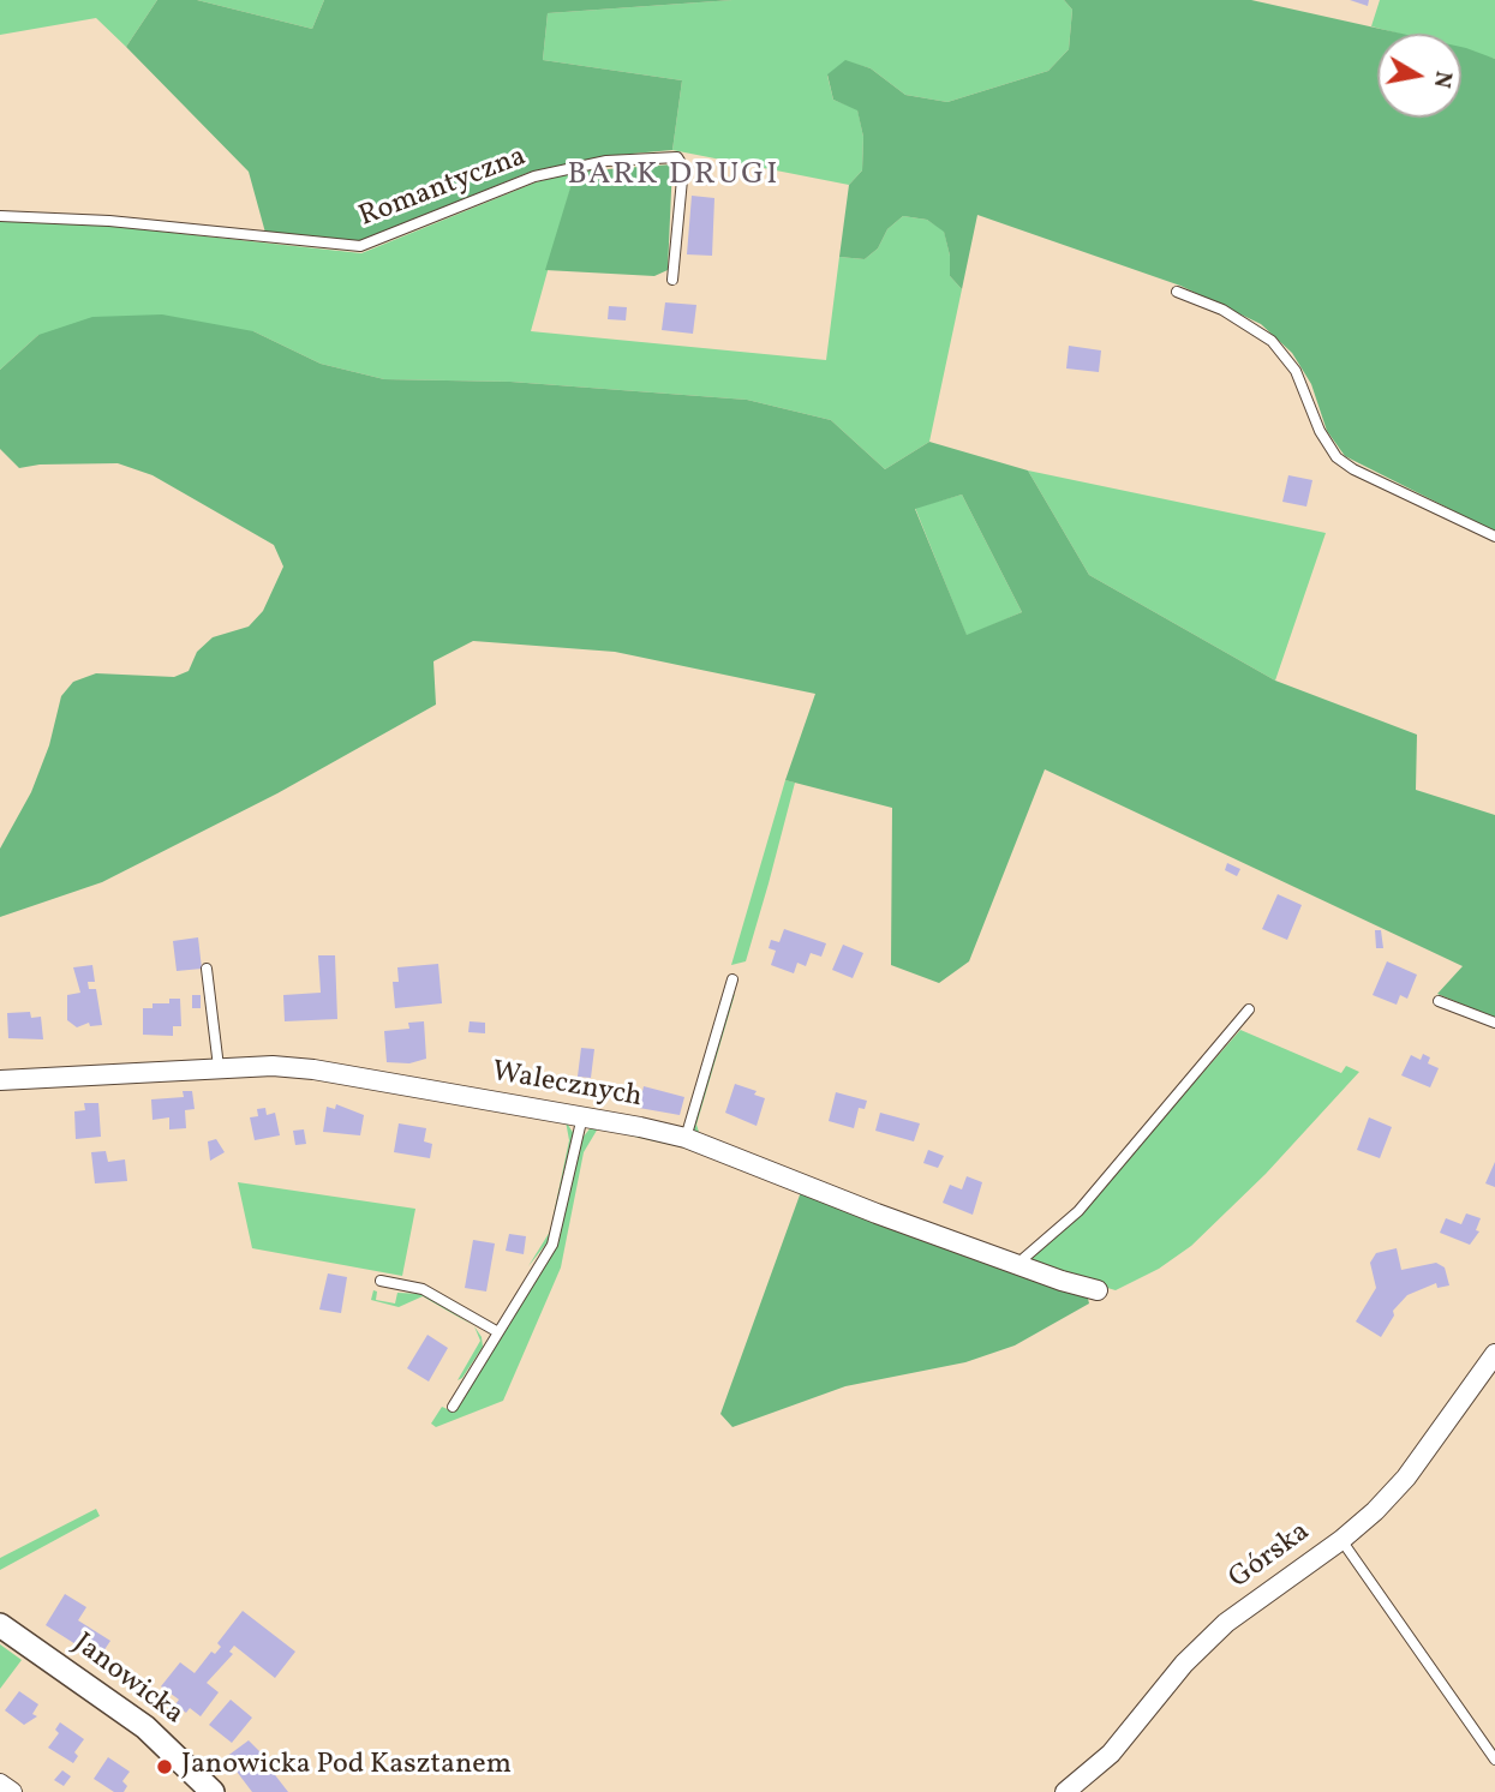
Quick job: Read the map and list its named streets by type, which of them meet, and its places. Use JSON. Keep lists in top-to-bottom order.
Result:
{
  "streets": {
    "street": ["Walecznych", "Górska", "Janowicka"],
    "lane": ["Romantyczna"]
  },
  "districts": ["BARK DRUGI"],
  "places": ["Janowicka Pod Kasztanem"],
  "north": "right"
}
